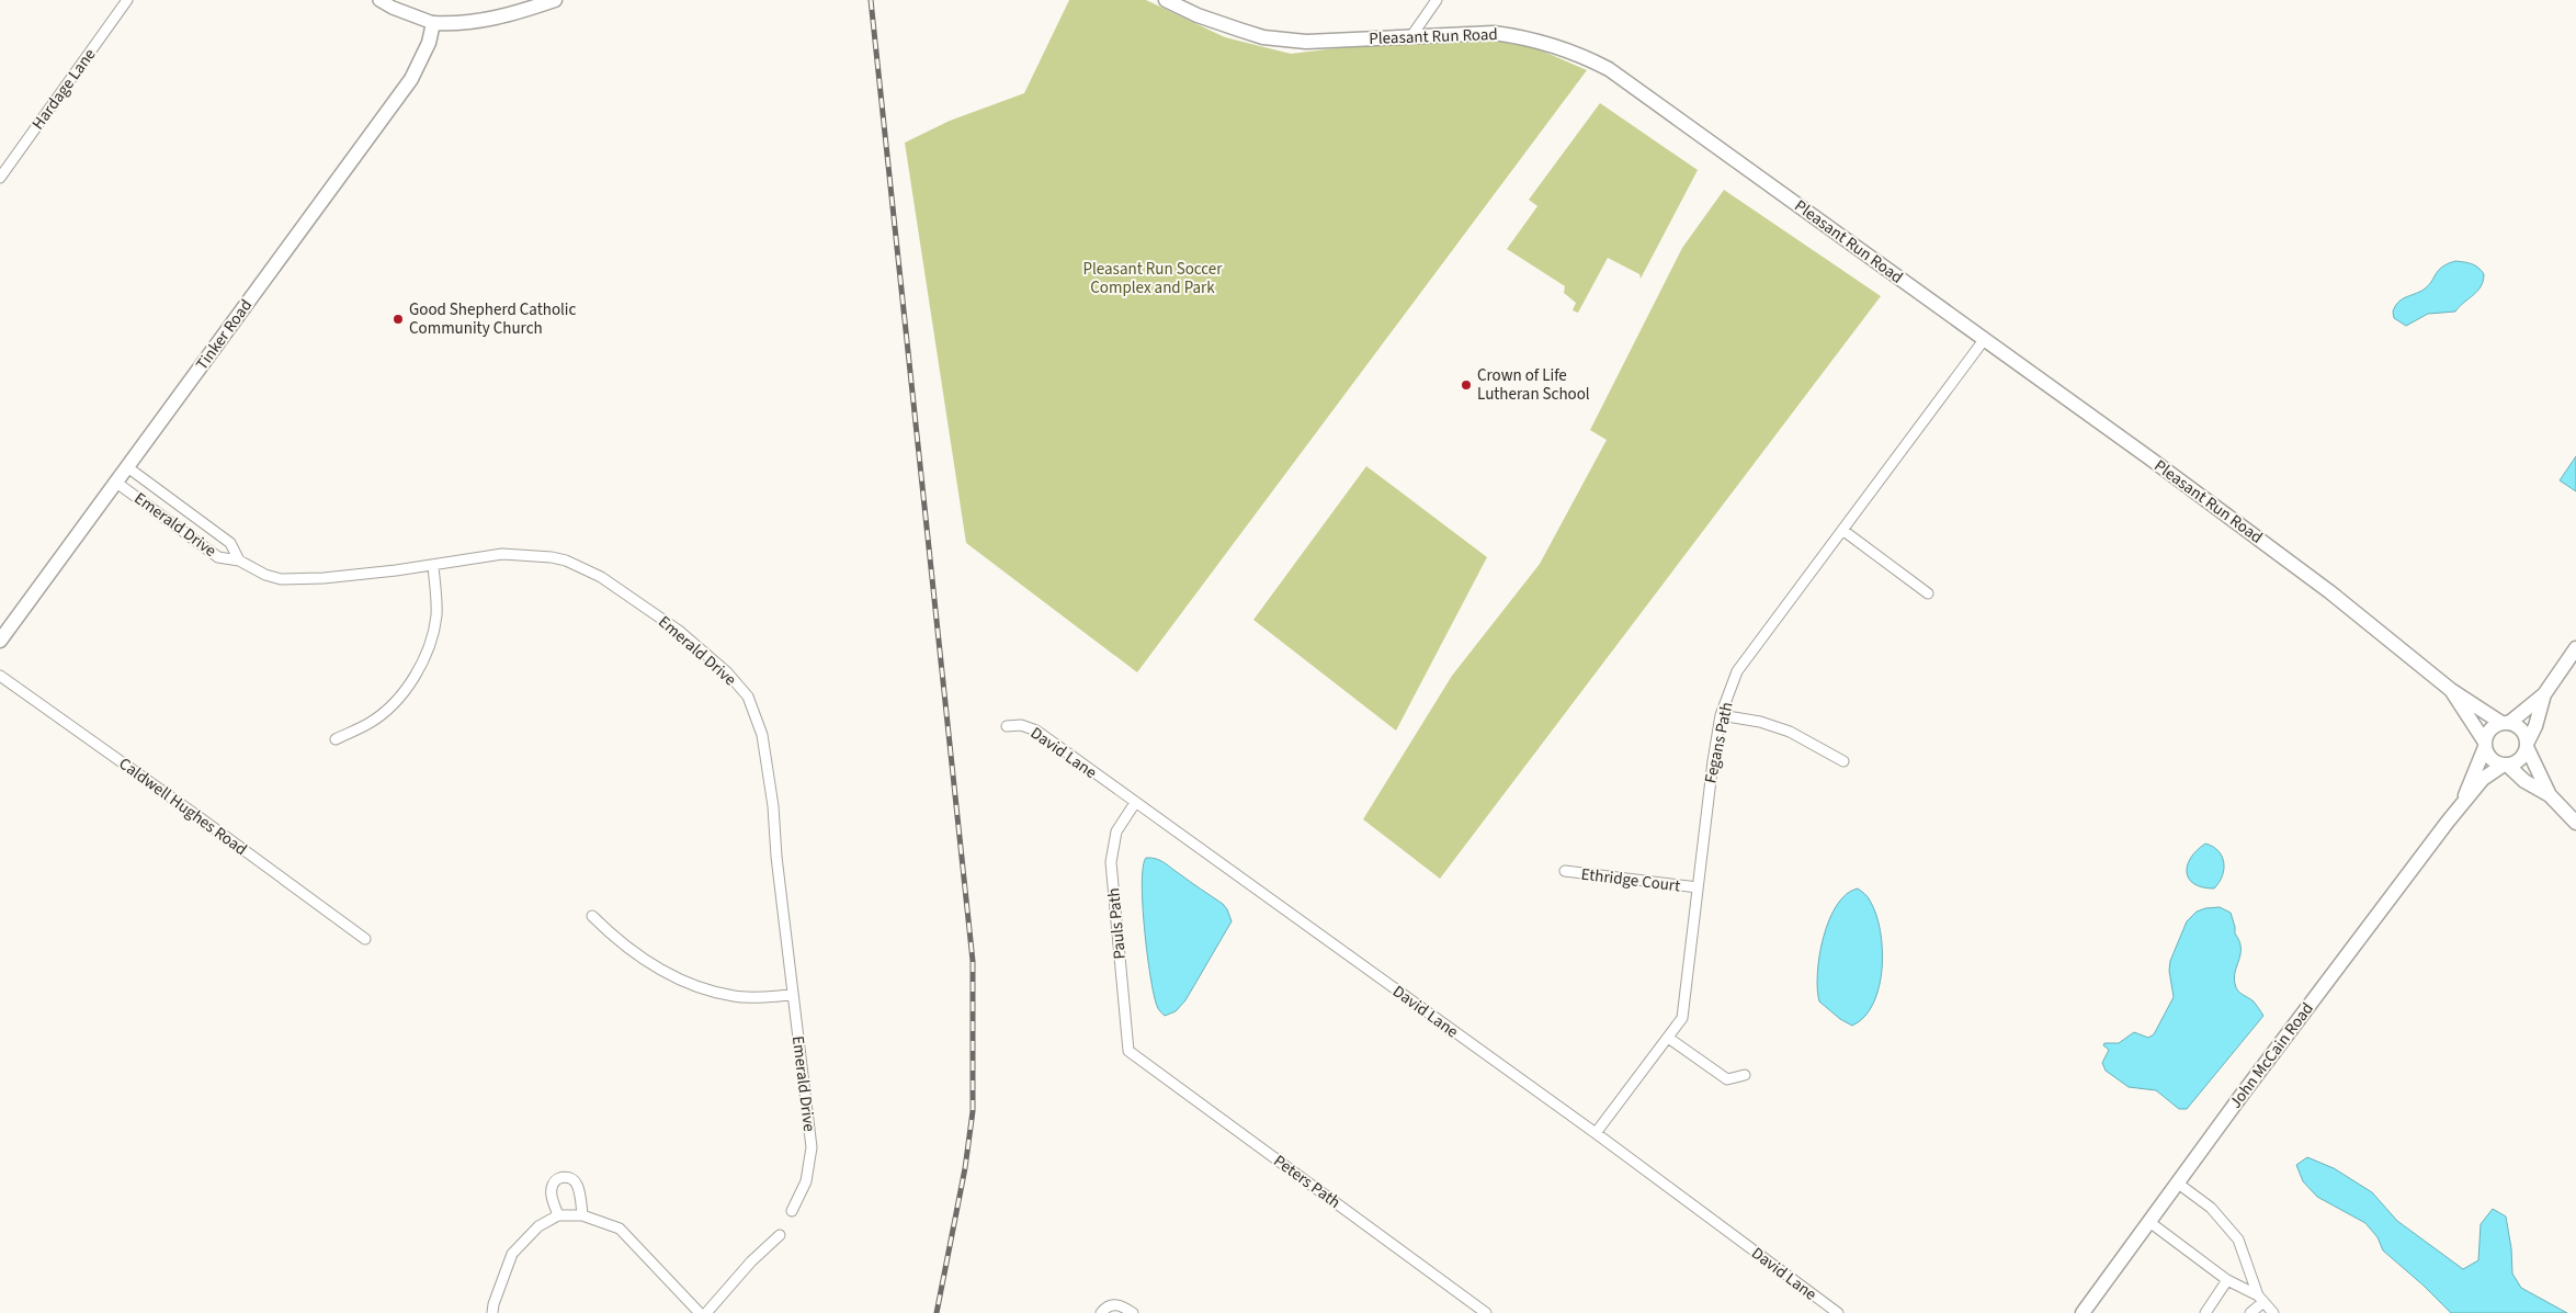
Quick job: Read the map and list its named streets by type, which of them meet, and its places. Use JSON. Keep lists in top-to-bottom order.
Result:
{
  "streets": {
    "main road": ["Pleasant Run Road", "Tinker Road", "John McCain Road"],
    "street": [
      "Hardage Lane",
      "Emerald Drive",
      "Fegans Path",
      "David Lane",
      "Caldwell Hughes Road",
      "Ethridge Court",
      "Pauls Path",
      "Peters Path"
    ]
  },
  "crossings": [
    ["Pleasant Run Road", "Fegans Path"],
    ["Pleasant Run Road", "John McCain Road"],
    ["Tinker Road", "Emerald Drive"],
    ["Fegans Path", "David Lane"],
    ["Fegans Path", "Ethridge Court"],
    ["David Lane", "Pauls Path"],
    ["Pauls Path", "Peters Path"]
  ],
  "parks": ["Pleasant Run Soccer Complex and Park"],
  "places": ["Good Shepherd Catholic Community Church", "Crown of Life Lutheran School"]
}
